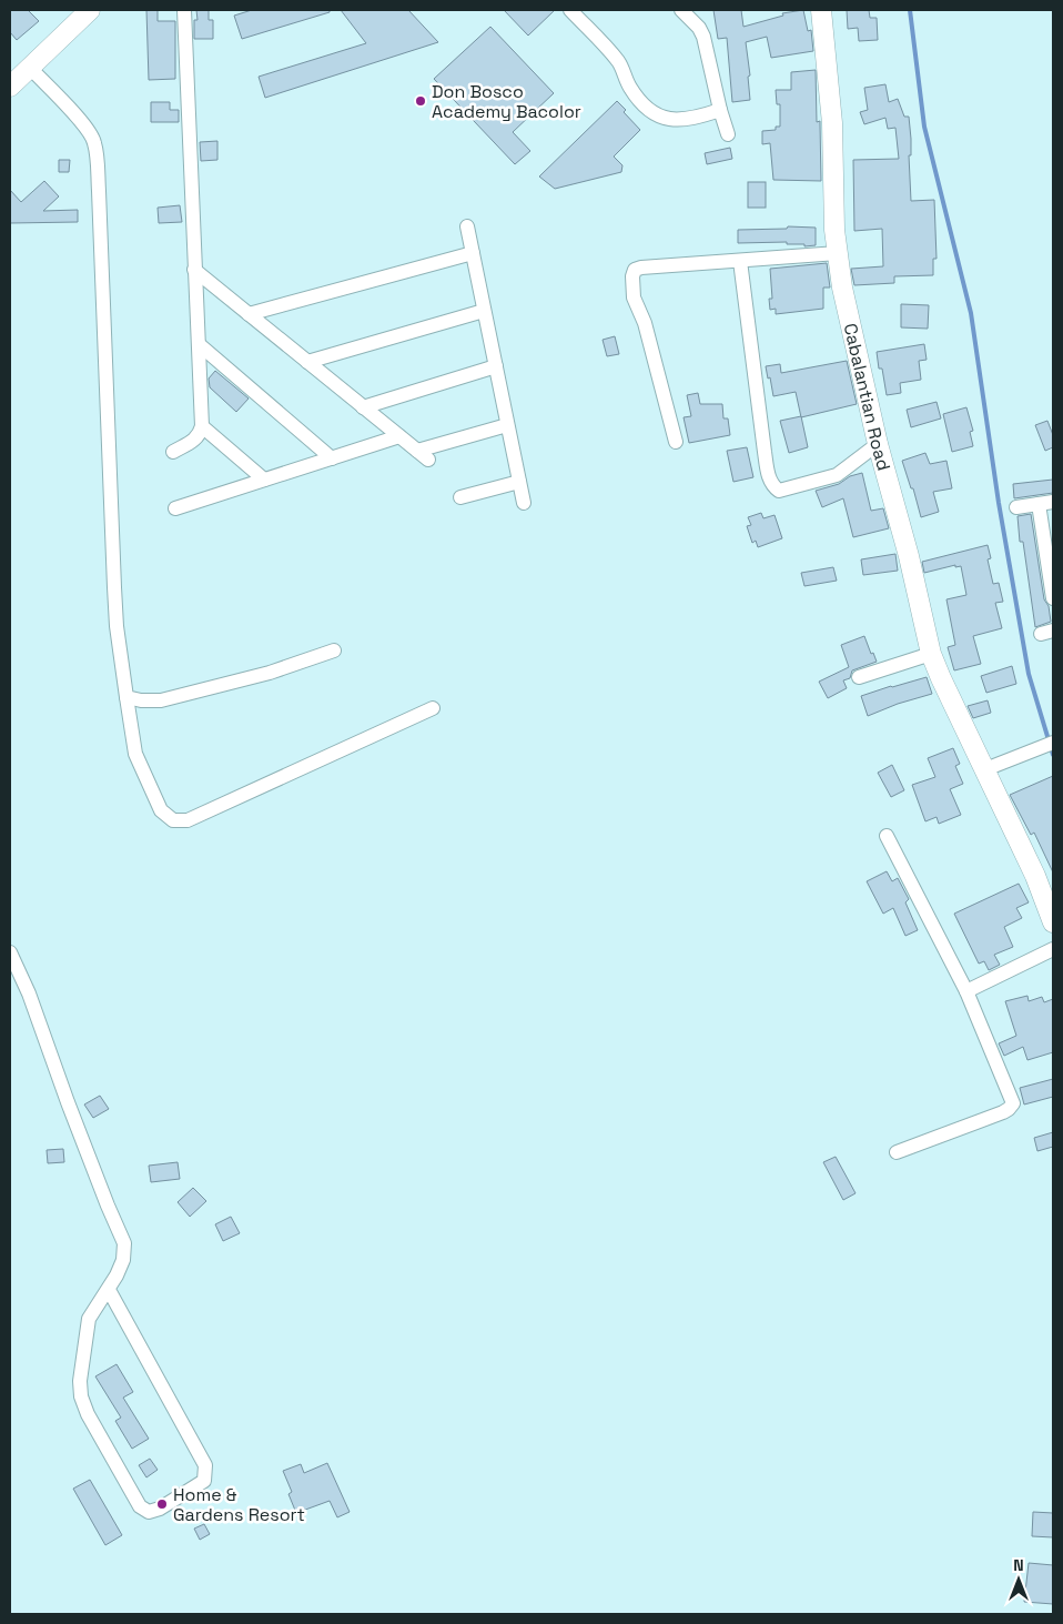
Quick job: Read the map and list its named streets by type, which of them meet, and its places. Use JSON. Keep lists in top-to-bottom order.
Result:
{
  "streets": {
    "street": ["Cabalantian Road"]
  },
  "places": ["Don Bosco Academy Bacolor", "Home & Gardens Resort"],
  "north": "top"
}
